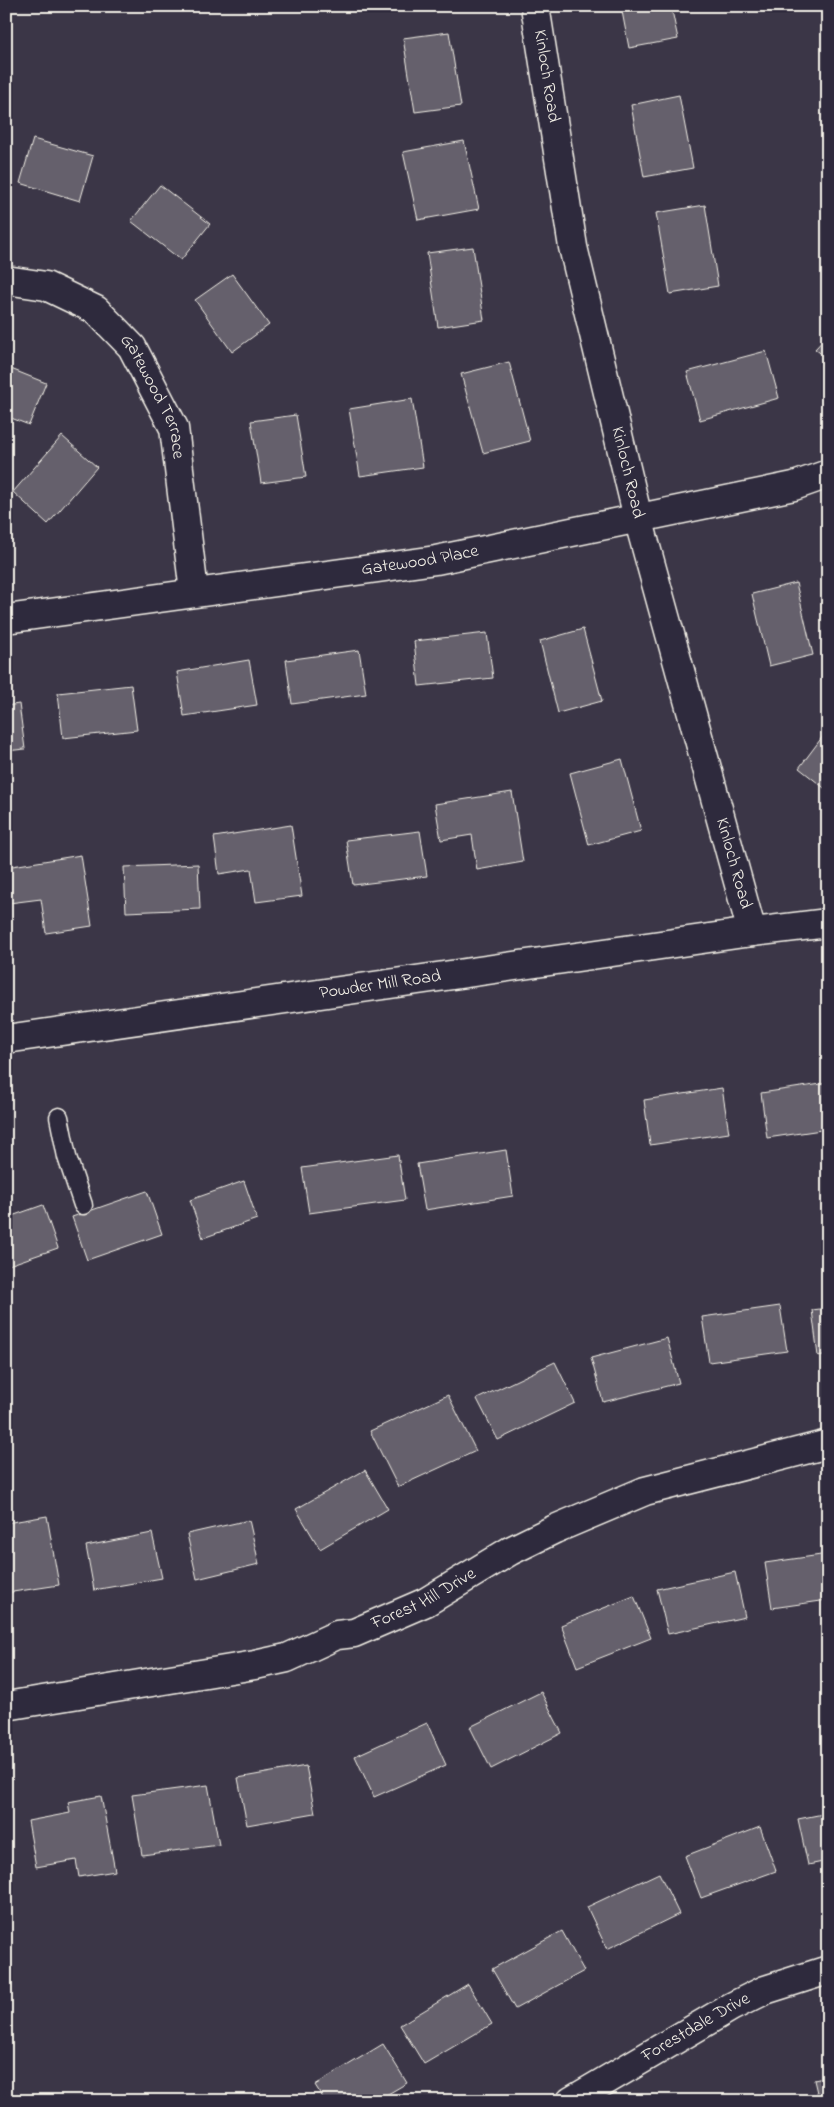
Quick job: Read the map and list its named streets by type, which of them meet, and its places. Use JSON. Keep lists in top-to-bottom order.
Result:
{
  "streets": {
    "street": [
      "Kinloch Road",
      "Gatewood Terrace",
      "Gatewood Place",
      "Powder Mill Road",
      "Forest Hill Drive",
      "Forestdale Drive"
    ]
  },
  "crossings": [
    ["Kinloch Road", "Gatewood Place"],
    ["Kinloch Road", "Powder Mill Road"],
    ["Gatewood Terrace", "Gatewood Place"]
  ]
}
